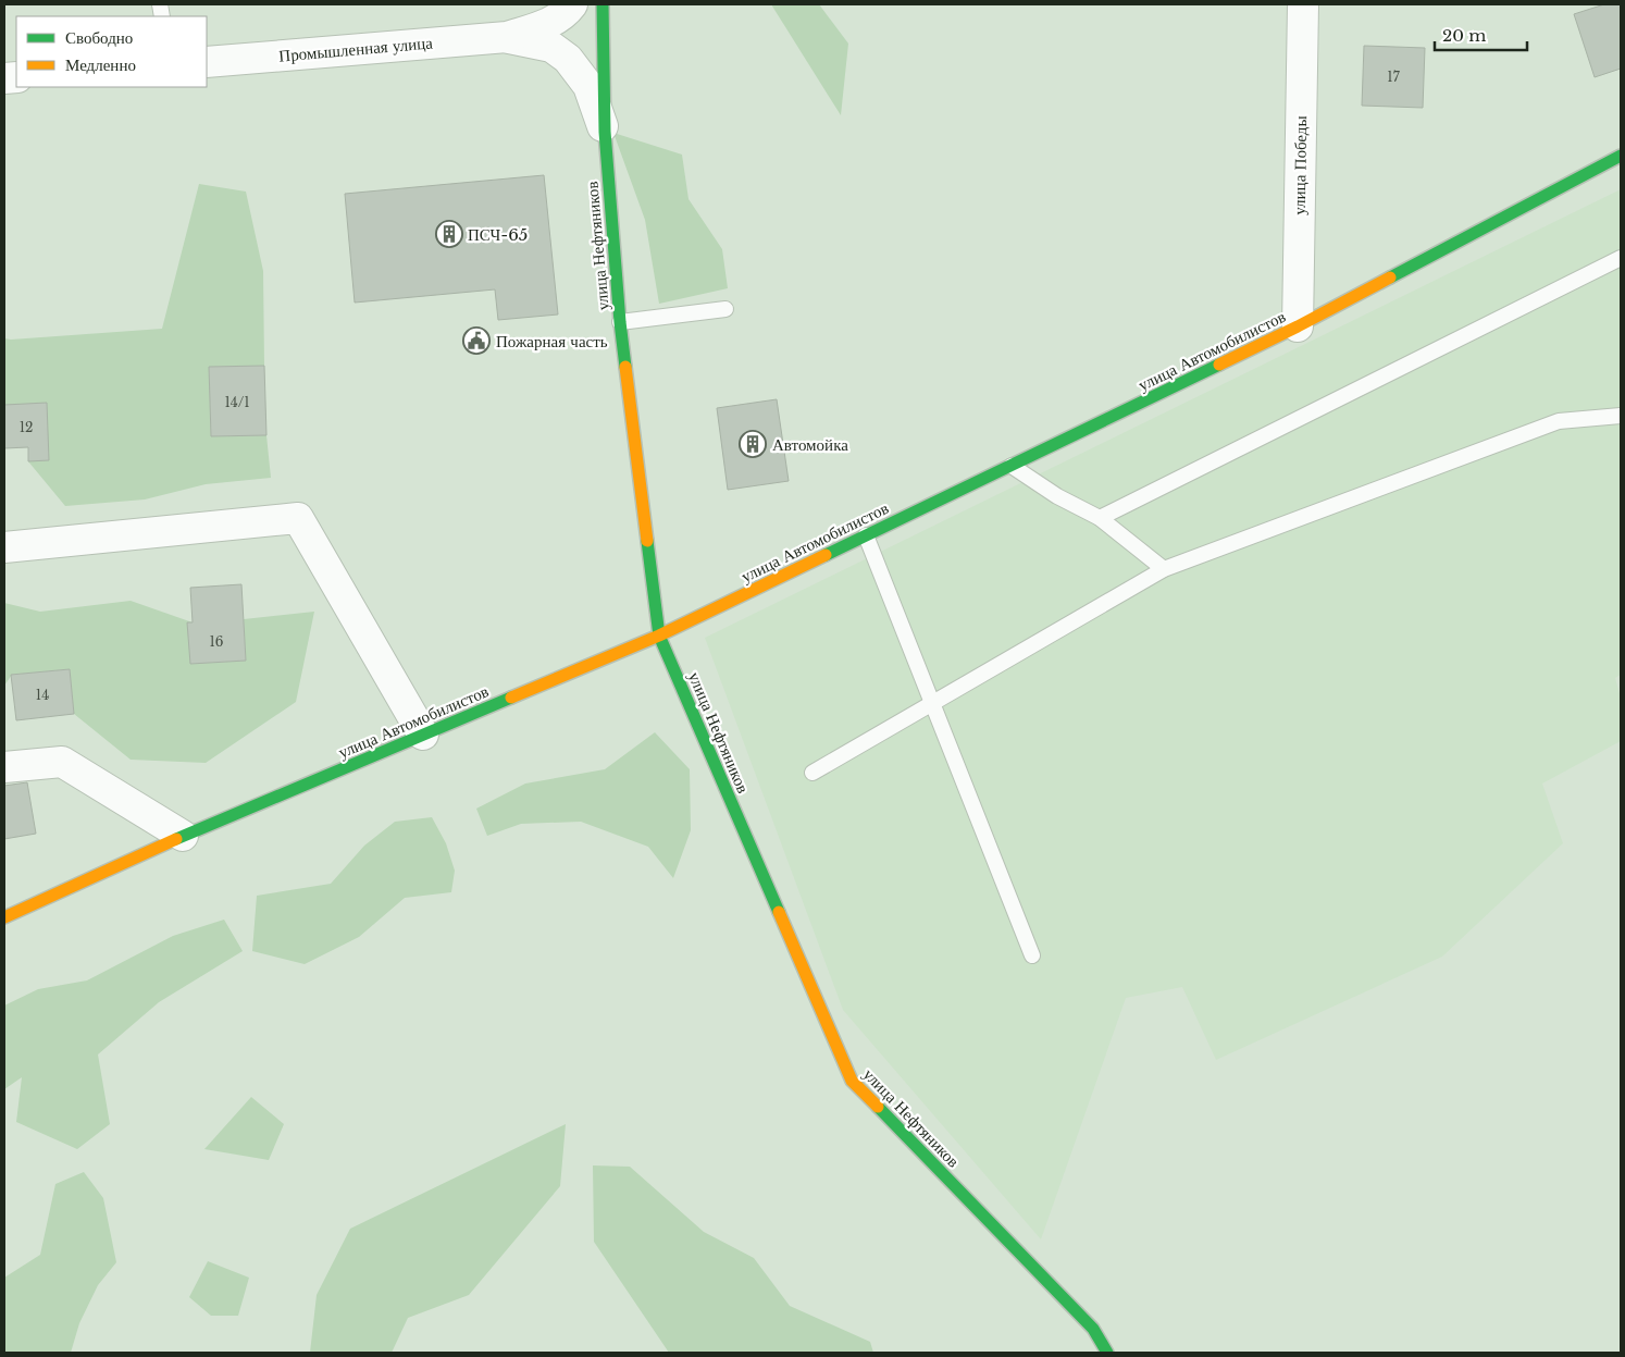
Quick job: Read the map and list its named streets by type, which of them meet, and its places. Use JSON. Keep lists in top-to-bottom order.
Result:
{
  "streets": {
    "street": [
      "Промышленная улица",
      "улица Победы",
      "улица Нефтяников",
      "улица Автомобилистов"
    ]
  },
  "crossings": [
    ["Промышленная улица", "улица Нефтяников"],
    ["улица Победы", "улица Автомобилистов"],
    ["улица Нефтяников", "улица Автомобилистов"]
  ],
  "places": {
    "building": ["ПСЧ-65", "Автомойка"],
    "public building": ["Пожарная часть"]
  },
  "house_numbers": [
    "17",
    "14/1",
    "12",
    "16",
    "14"
  ],
  "legend": ["Свободно", "Медленно"],
  "scale_bar": "20 m"
}
